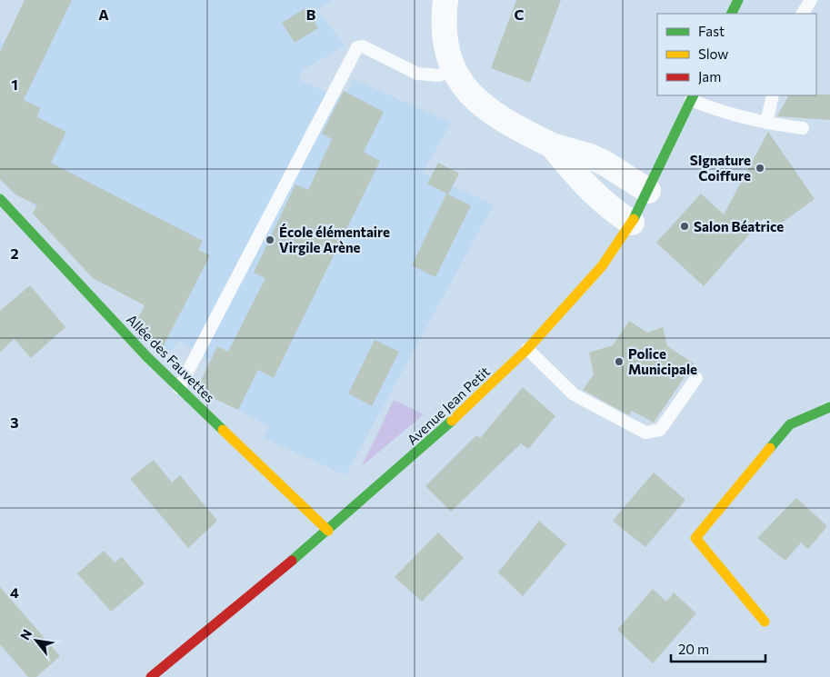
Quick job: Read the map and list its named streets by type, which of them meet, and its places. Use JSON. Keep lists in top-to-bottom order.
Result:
{
  "streets": {
    "street": ["Allée des Fauvettes", "Avenue Jean Petit"]
  },
  "crossings": [
    ["Allée des Fauvettes", "Avenue Jean Petit"]
  ],
  "places": [
    "SIgnature Coiffure",
    "Salon Béatrice",
    "École élémentaire Virgile Arène",
    "Police Municipale"
  ],
  "legend": ["Fast", "Slow", "Jam"],
  "scale_bar": "20 m",
  "north": "top left",
  "grid": {
    "columns": ["A", "B", "C"],
    "rows": [
      "1",
      "2",
      "3",
      "4"
    ]
  }
}
